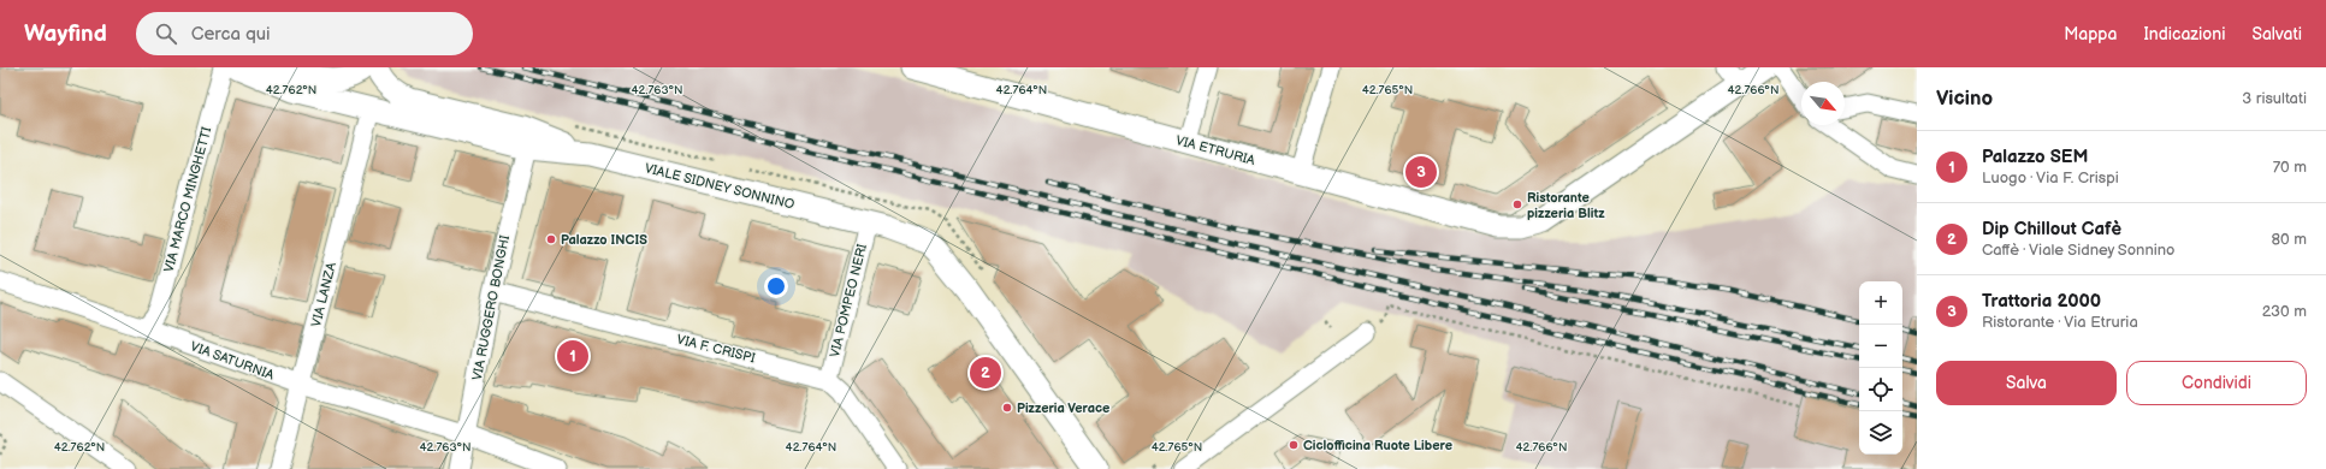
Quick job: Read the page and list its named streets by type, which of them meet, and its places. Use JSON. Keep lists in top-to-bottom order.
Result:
{
  "streets": {
    "street": [
      "VIA ETRURIA",
      "VIALE SIDNEY SONNINO",
      "VIA MARCO MINGHETTI",
      "VIA LANZA",
      "VIA POMPEO NERI",
      "VIA RUGGERO BONGHI",
      "VIA F. CRISPI",
      "VIA SATURNIA"
    ]
  },
  "crossings": [
    ["VIALE SIDNEY SONNINO", "VIA MARCO MINGHETTI"],
    ["VIALE SIDNEY SONNINO", "VIA POMPEO NERI"],
    ["VIALE SIDNEY SONNINO", "VIA RUGGERO BONGHI"],
    ["VIA MARCO MINGHETTI", "VIA SATURNIA"],
    ["VIA LANZA", "VIA SATURNIA"],
    ["VIA POMPEO NERI", "VIA F. CRISPI"],
    ["VIA RUGGERO BONGHI", "VIA F. CRISPI"],
    ["VIA RUGGERO BONGHI", "VIA SATURNIA"]
  ],
  "places": [
    "Ristorante pizzeria Blitz",
    "Palazzo INCIS",
    "Pizzeria Verace",
    "Ciclofficina Ruote Libere"
  ],
  "north": "bottom right",
  "page": {
    "header": "Wayfind",
    "search": "Cerca qui",
    "nav": ["Mappa", "Indicazioni", "Salvati"],
    "heading": ["Vicino", "3 risultati"],
    "list": [
      {
        "mark": "1",
        "name": "Palazzo SEM",
        "note": "Luogo · Via F. Crispi",
        "value": "70 m"
      },
      {
        "mark": "2",
        "name": "Dip Chillout Cafè",
        "note": "Caffè · Viale Sidney Sonnino",
        "value": "80 m"
      },
      {
        "mark": "3",
        "name": "Trattoria 2000",
        "note": "Ristorante · Via Etruria",
        "value": "230 m"
      }
    ],
    "pins": ["3", "1", "2"],
    "map_buttons": ["+", "−"],
    "buttons": ["Salva", "Condividi"]
  },
  "coordinates": [
    "42.762°N",
    "42.763°N",
    "42.764°N",
    "42.766°N",
    "42.765°N"
  ]
}
